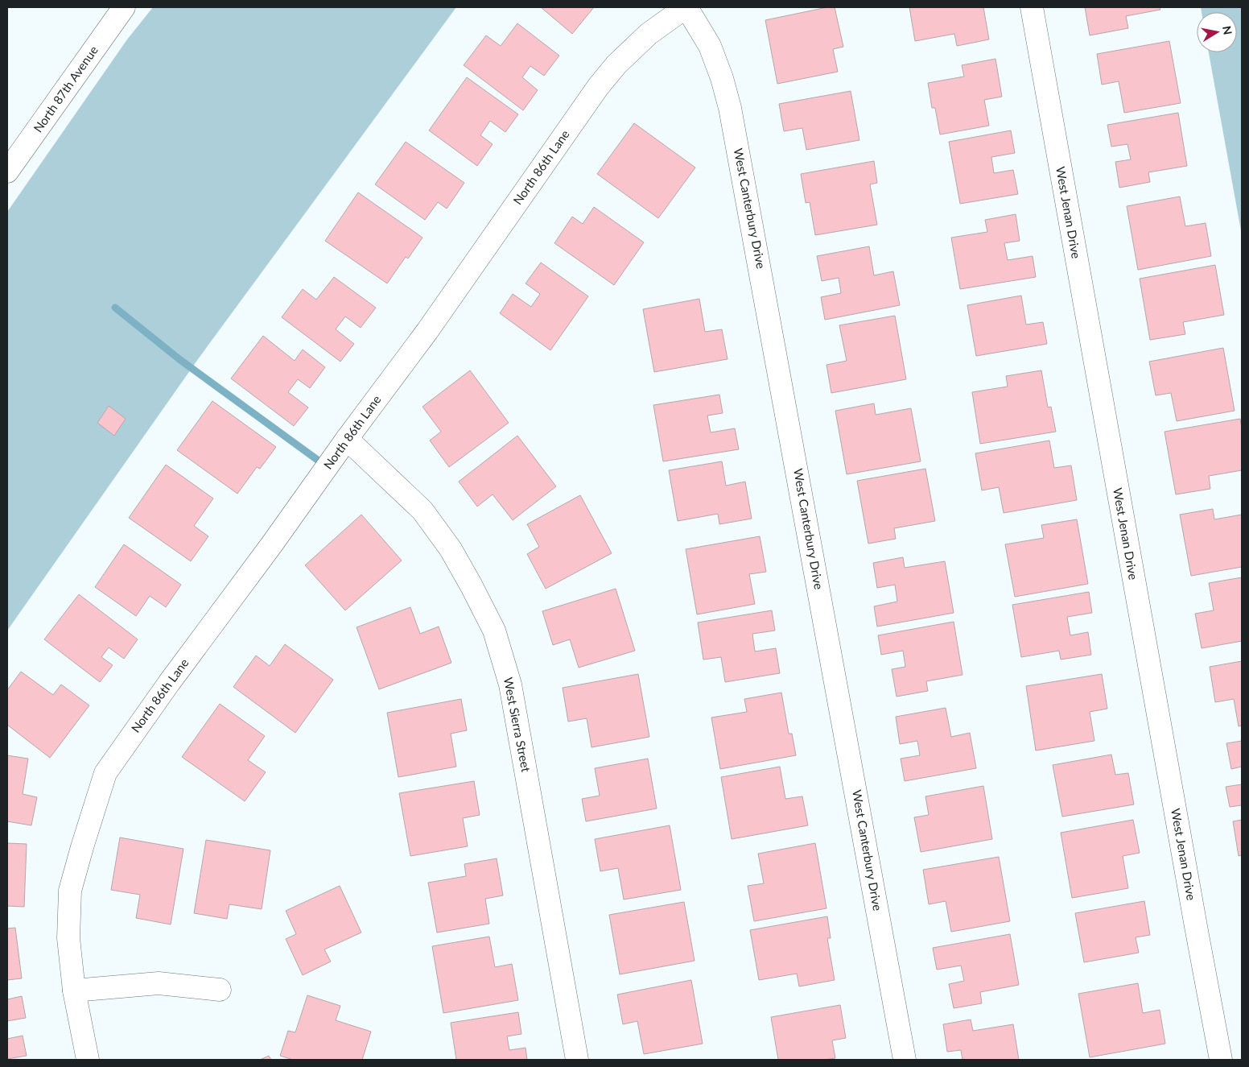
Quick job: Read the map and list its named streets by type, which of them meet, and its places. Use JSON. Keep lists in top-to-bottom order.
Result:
{
  "streets": {
    "street": [
      "North 87th Avenue",
      "North 86th Lane",
      "West Canterbury Drive",
      "West Jenan Drive",
      "West Sierra Street"
    ]
  },
  "crossings": [
    ["North 86th Lane", "West Canterbury Drive"],
    ["North 86th Lane", "West Sierra Street"]
  ],
  "north": "right"
}
